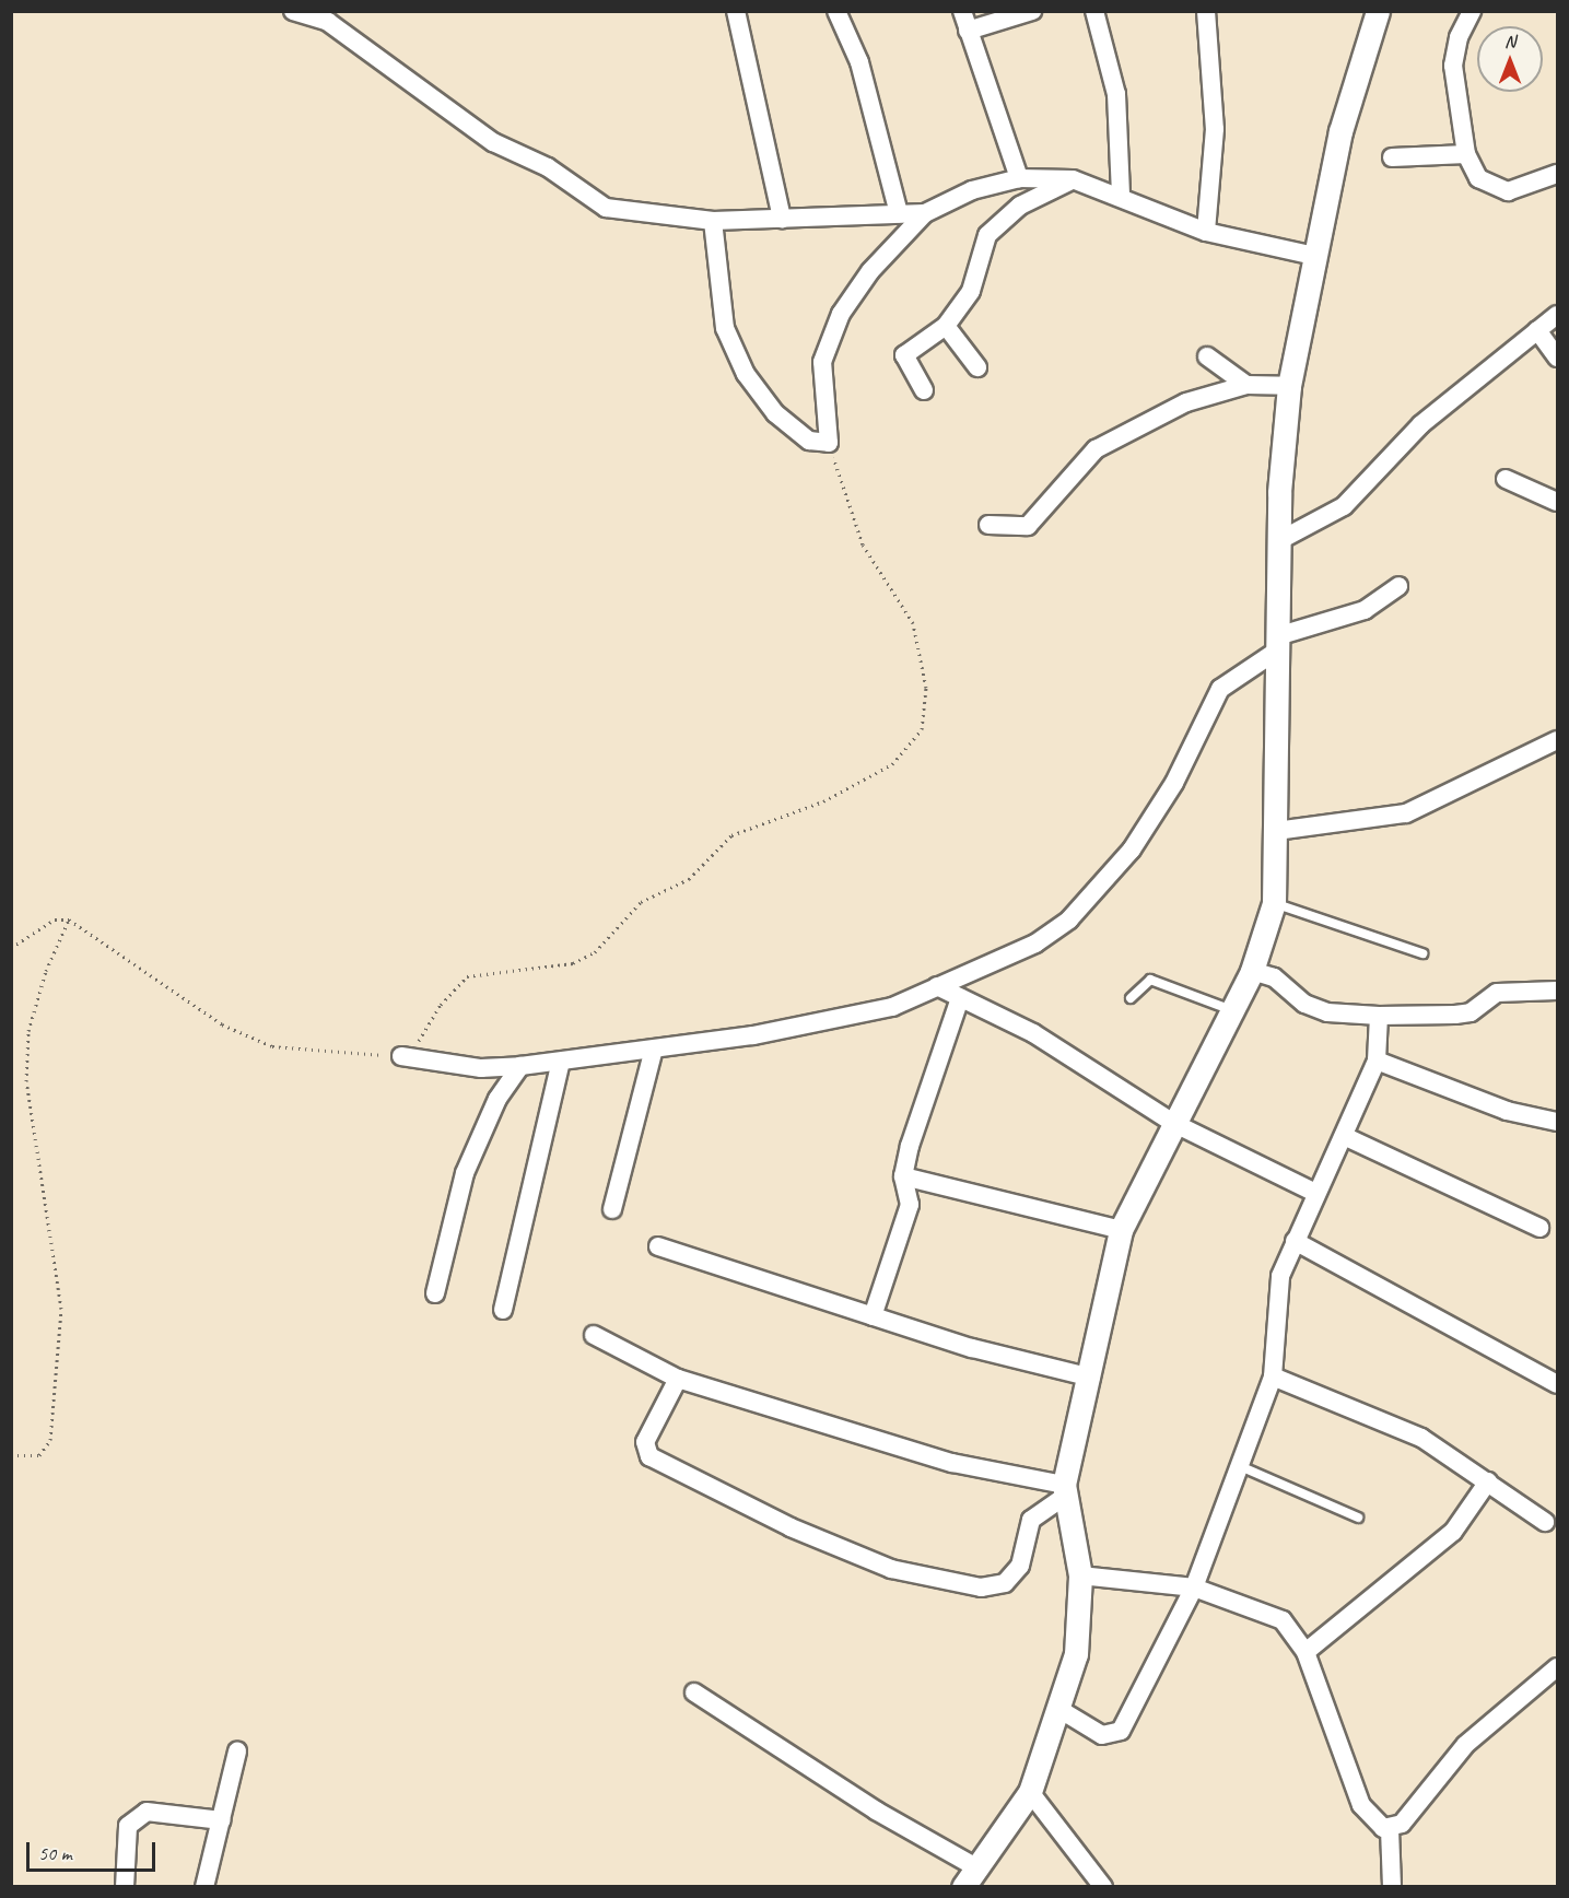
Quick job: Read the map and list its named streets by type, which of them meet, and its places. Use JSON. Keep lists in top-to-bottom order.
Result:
{
  "scale_bar": "50 m",
  "north": "top"
}
